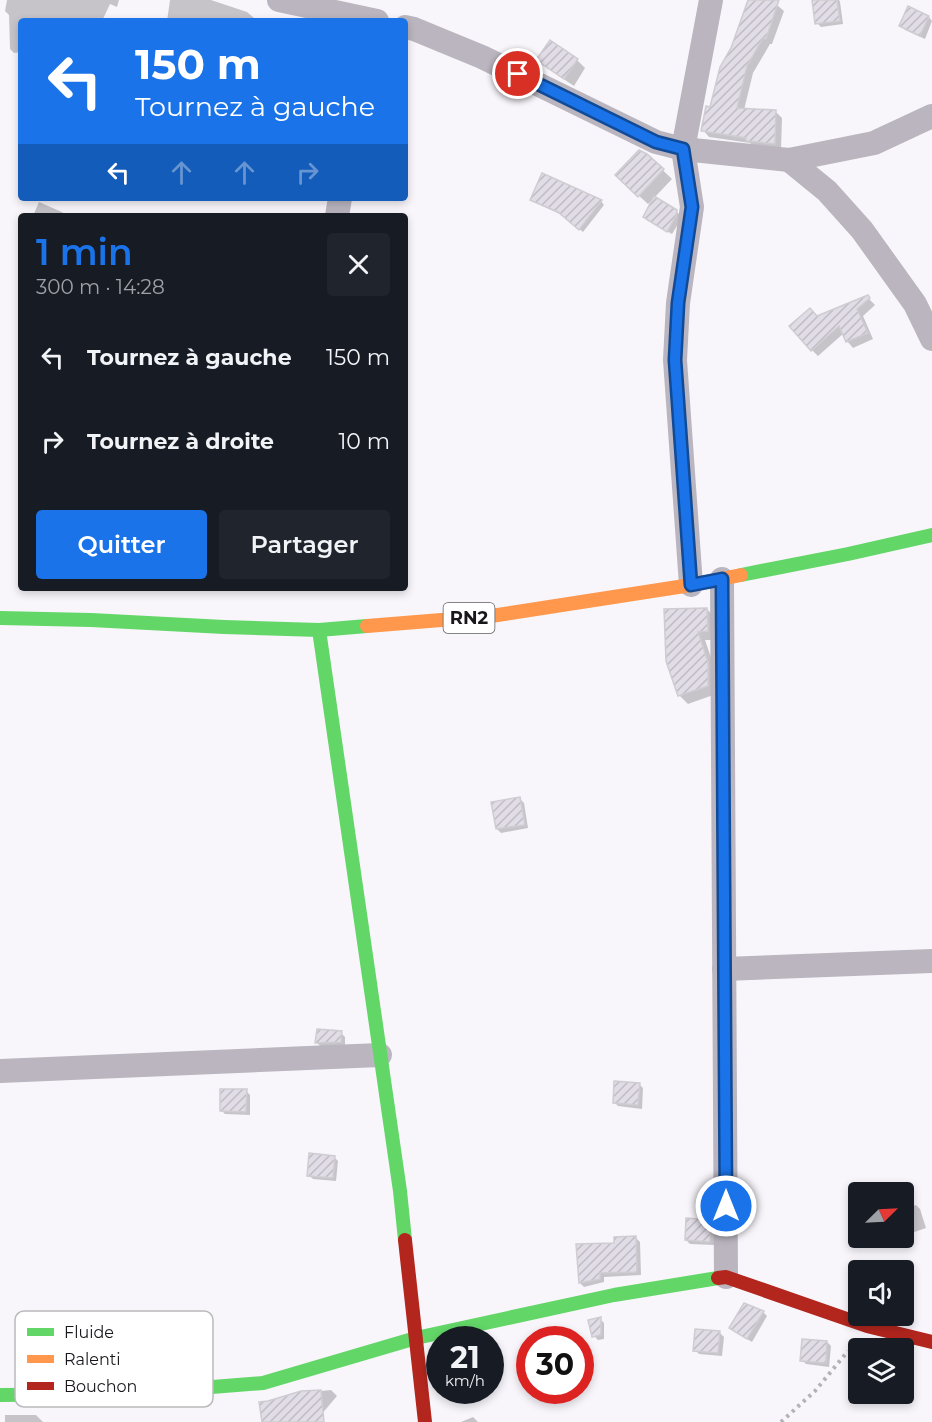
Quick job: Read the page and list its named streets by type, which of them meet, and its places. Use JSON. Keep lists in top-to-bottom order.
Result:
{
  "streets": {
    "main road": ["RN2"]
  },
  "legend": ["Fluide", "Ralenti", "Bouchon"],
  "north": "top right",
  "page": {
    "turn": ["150 m", "Tournez à gauche"],
    "heading": ["1 min", "300 m · 14:28"],
    "list": [
      {
        "name": "Tournez à gauche",
        "value": "150 m"
      },
      {
        "name": "Tournez à droite",
        "value": "10 m"
      }
    ],
    "buttons": ["Quitter", "Partager"],
    "speed": "21 km/h",
    "limit": "30"
  }
}
